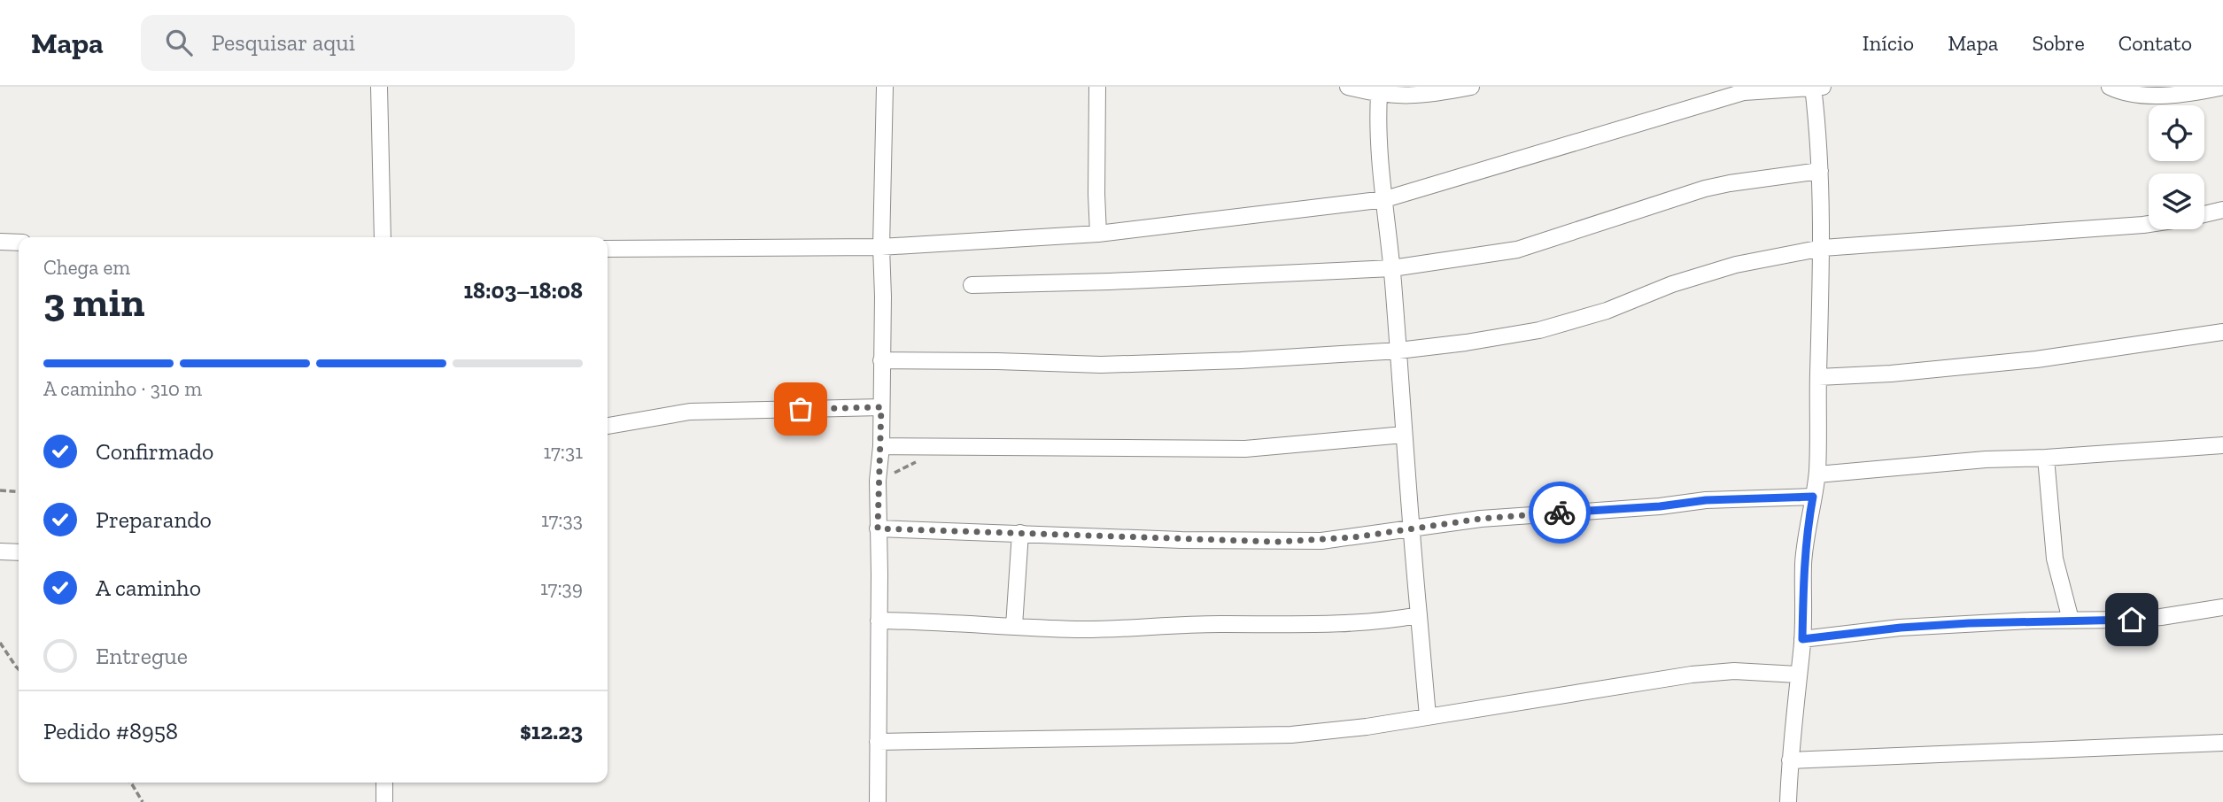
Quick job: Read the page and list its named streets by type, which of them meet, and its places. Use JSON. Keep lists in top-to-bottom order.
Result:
{
  "page": {
    "header": "Mapa",
    "search": "Pesquisar aqui",
    "nav": [
      "Início",
      "Mapa",
      "Sobre",
      "Contato"
    ],
    "heading": ["3 min", "Chega em", "18:03–18:08"],
    "panel": ["Pedido #8958", "$12.23"],
    "bar": "A caminho · 310 m",
    "list": [
      ["Confirmado", "17:31"],
      ["Preparando", "17:33"],
      ["A caminho", "17:39"],
      "Entregue"
    ]
  }
}
